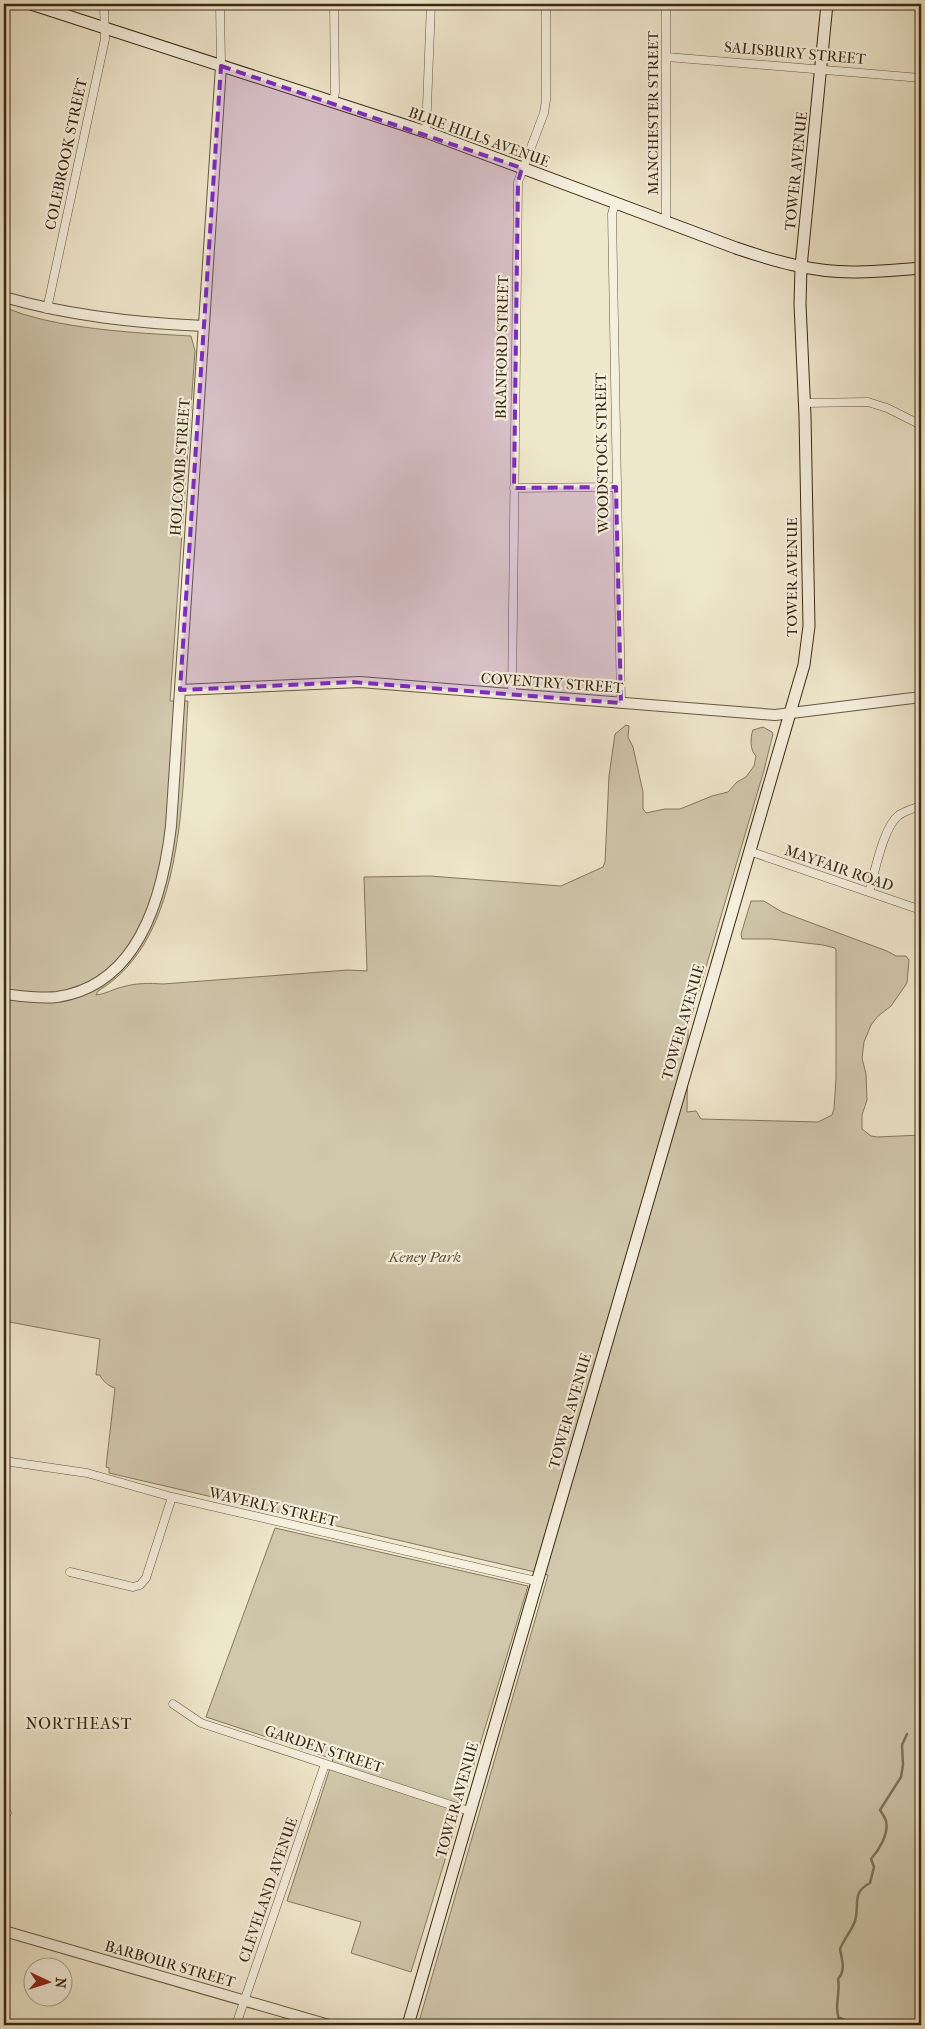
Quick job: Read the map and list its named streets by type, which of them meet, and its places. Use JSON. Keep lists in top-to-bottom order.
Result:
{
  "streets": {
    "main road": ["BLUE HILLS AVENUE", "TOWER AVENUE"],
    "street": [
      "SALISBURY STREET",
      "MANCHESTER STREET",
      "COLEBROOK STREET",
      "BRANFORD STREET",
      "WOODSTOCK STREET",
      "HOLCOMB STREET",
      "COVENTRY STREET",
      "MAYFAIR ROAD",
      "WAVERLY STREET",
      "GARDEN STREET",
      "CLEVELAND AVENUE",
      "BARBOUR STREET"
    ]
  },
  "crossings": [
    ["SALISBURY STREET", "MANCHESTER STREET"],
    ["SALISBURY STREET", "TOWER AVENUE"],
    ["MANCHESTER STREET", "BLUE HILLS AVENUE"],
    ["BLUE HILLS AVENUE", "COLEBROOK STREET"],
    ["BLUE HILLS AVENUE", "TOWER AVENUE"],
    ["BLUE HILLS AVENUE", "BRANFORD STREET"],
    ["BLUE HILLS AVENUE", "WOODSTOCK STREET"],
    ["BLUE HILLS AVENUE", "HOLCOMB STREET"],
    ["TOWER AVENUE", "COVENTRY STREET"],
    ["TOWER AVENUE", "MAYFAIR ROAD"],
    ["TOWER AVENUE", "WAVERLY STREET"],
    ["TOWER AVENUE", "GARDEN STREET"],
    ["BRANFORD STREET", "COVENTRY STREET"],
    ["WOODSTOCK STREET", "COVENTRY STREET"],
    ["HOLCOMB STREET", "COVENTRY STREET"],
    ["GARDEN STREET", "CLEVELAND AVENUE"],
    ["CLEVELAND AVENUE", "BARBOUR STREET"]
  ],
  "districts": ["NORTHEAST"],
  "parks": ["Keney Park"],
  "north": "right"
}
